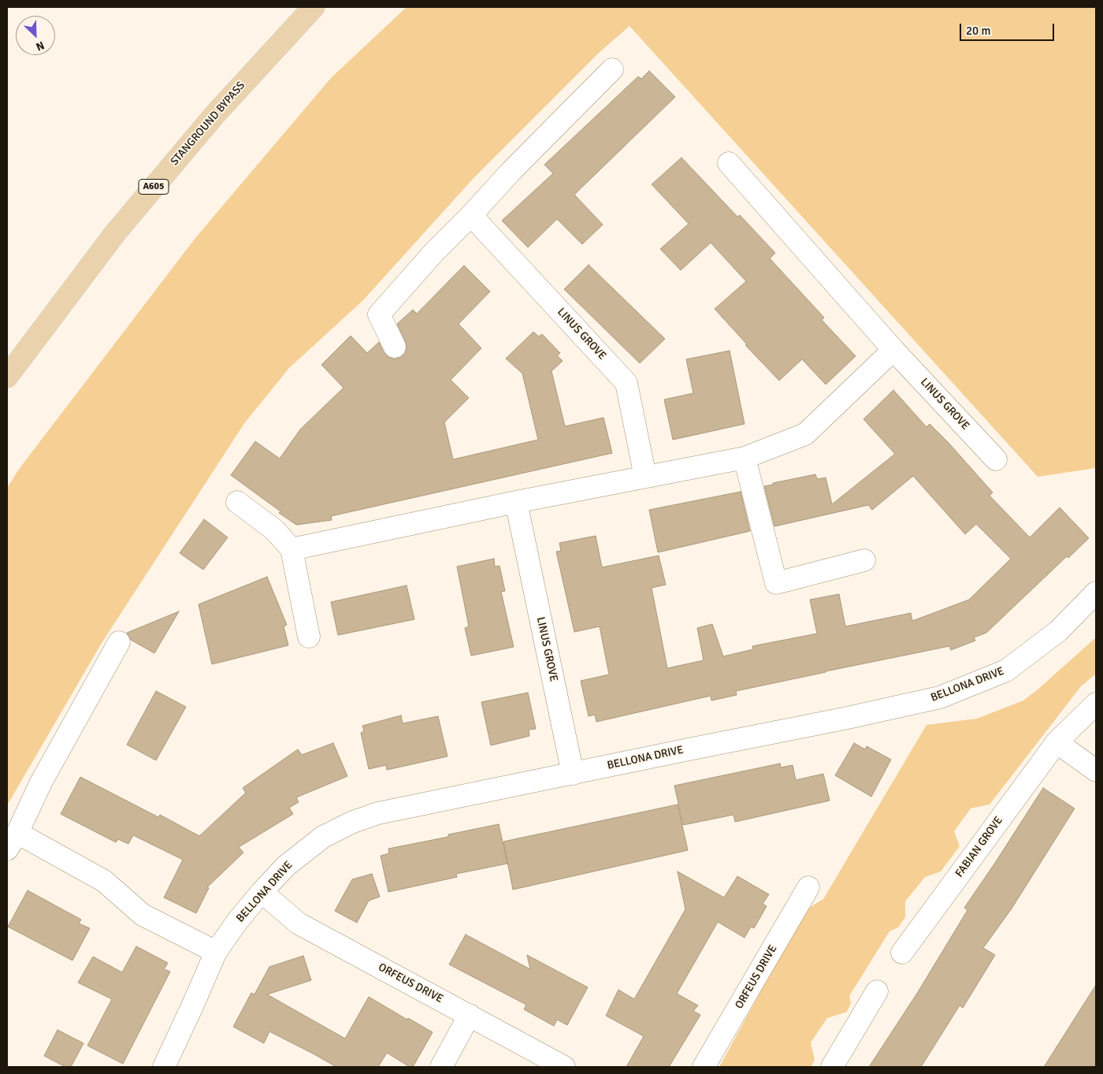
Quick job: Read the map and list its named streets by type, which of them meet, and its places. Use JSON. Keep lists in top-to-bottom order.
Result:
{
  "streets": {
    "main road": ["STANGROUND BYPASS", "A605"],
    "street": [
      "LINUS GROVE",
      "BELLONA DRIVE",
      "FABIAN GROVE",
      "ORFEUS DRIVE"
    ]
  },
  "crossings": [
    ["LINUS GROVE", "BELLONA DRIVE"],
    ["BELLONA DRIVE", "ORFEUS DRIVE"]
  ],
  "scale_bar": "20 m",
  "north": "bottom right"
}
